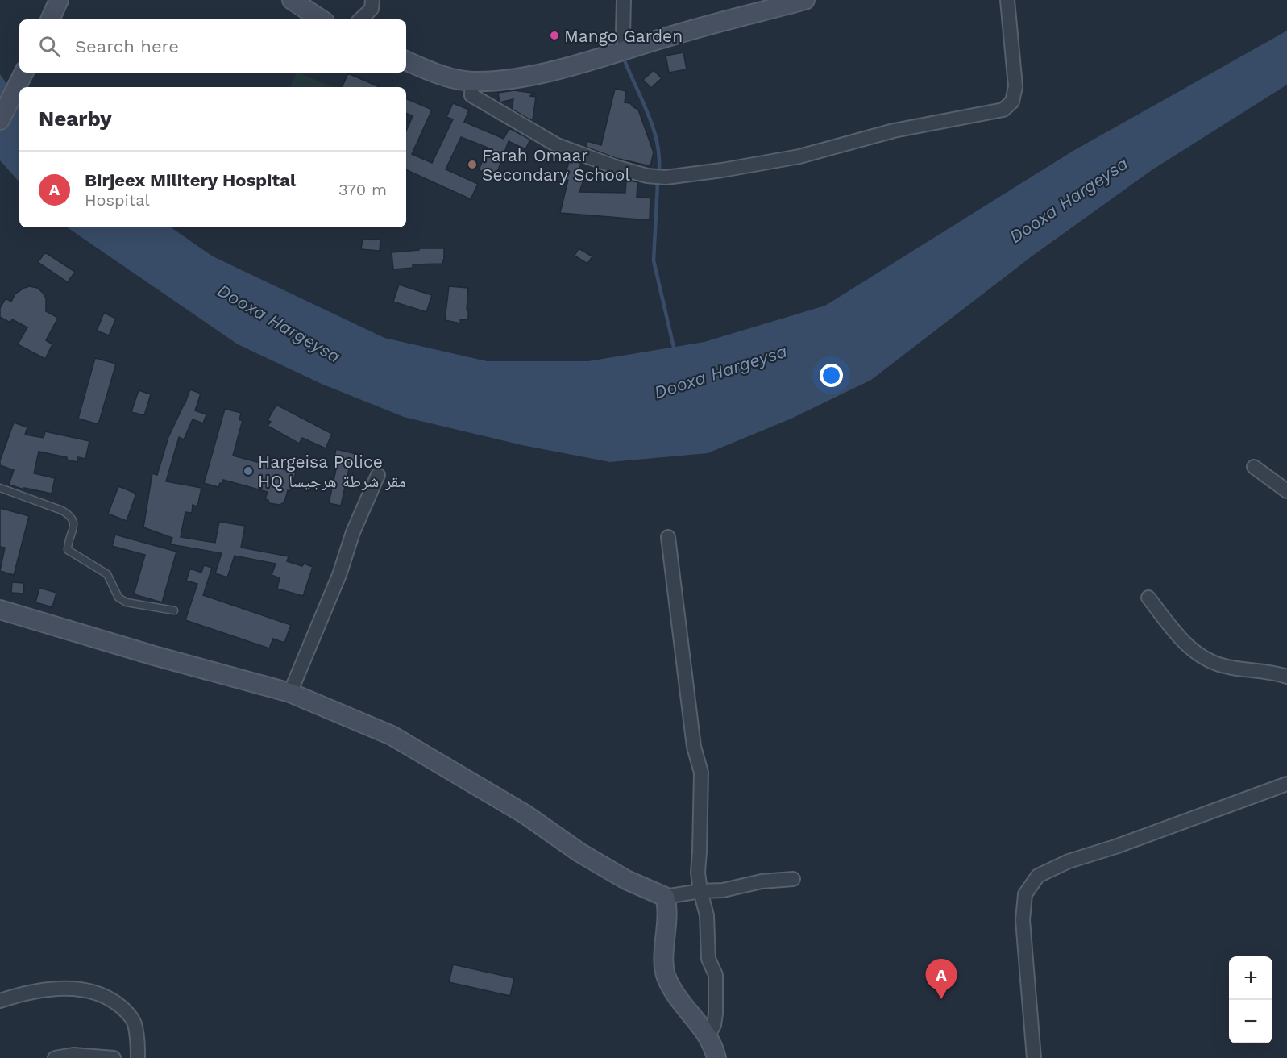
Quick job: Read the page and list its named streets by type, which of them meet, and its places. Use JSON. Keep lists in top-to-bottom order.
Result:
{
  "water": ["Dooxa Hargeysa"],
  "places": ["Mango Garden", "Farah Omaar Secondary School", "Hargeisa Police HQ مقر شرطة هرجيسا"],
  "page": {
    "search": "Search here",
    "heading": "Nearby",
    "list": [
      {
        "mark": "A",
        "name": "Birjeex Militery Hospital",
        "note": "Hospital",
        "value": "370 m"
      }
    ],
    "map_buttons": ["+", "−"],
    "pins": "A"
  }
}
